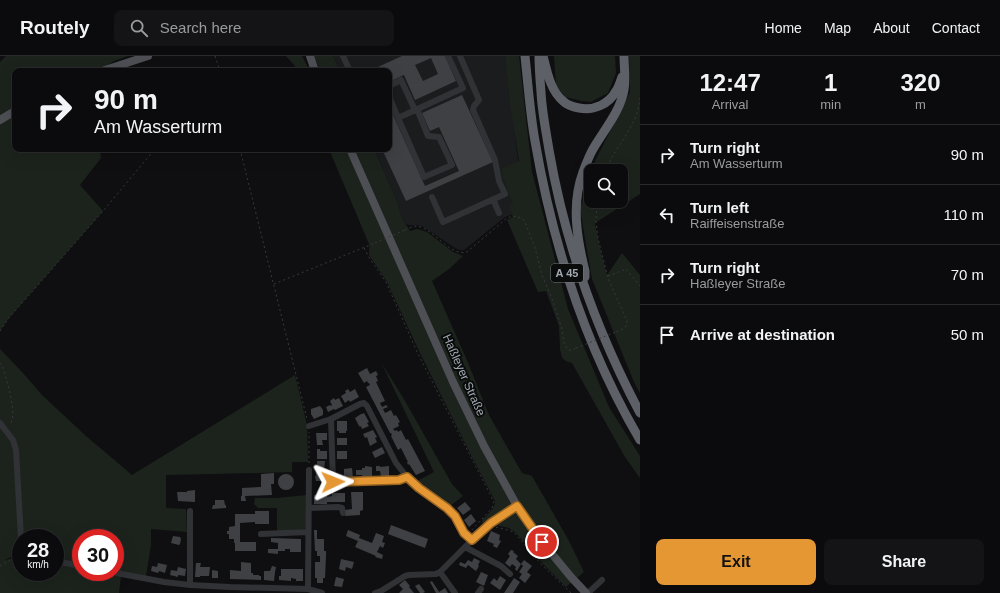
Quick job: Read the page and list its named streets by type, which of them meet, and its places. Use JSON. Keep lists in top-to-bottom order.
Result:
{
  "streets": {
    "highway": ["A 45"],
    "main road": ["Haßleyer Straße"]
  },
  "page": {
    "header": "Routely",
    "search": "Search here",
    "nav": [
      "Home",
      "Map",
      "About",
      "Contact"
    ],
    "eta": [
      "12:47",
      "Arrival",
      "1",
      "min",
      "320",
      "m"
    ],
    "turn": ["90 m", "Am Wasserturm"],
    "list": [
      {
        "name": "Turn right",
        "note": "Am Wasserturm",
        "value": "90 m"
      },
      {
        "name": "Turn left",
        "note": "Raiffeisenstraße",
        "value": "110 m"
      },
      {
        "name": "Turn right",
        "note": "Haßleyer Straße",
        "value": "70 m"
      },
      {
        "name": "Arrive at destination",
        "value": "50 m"
      }
    ],
    "speed": "28 km/h",
    "limit": "30",
    "buttons": ["Exit", "Share"]
  }
}
